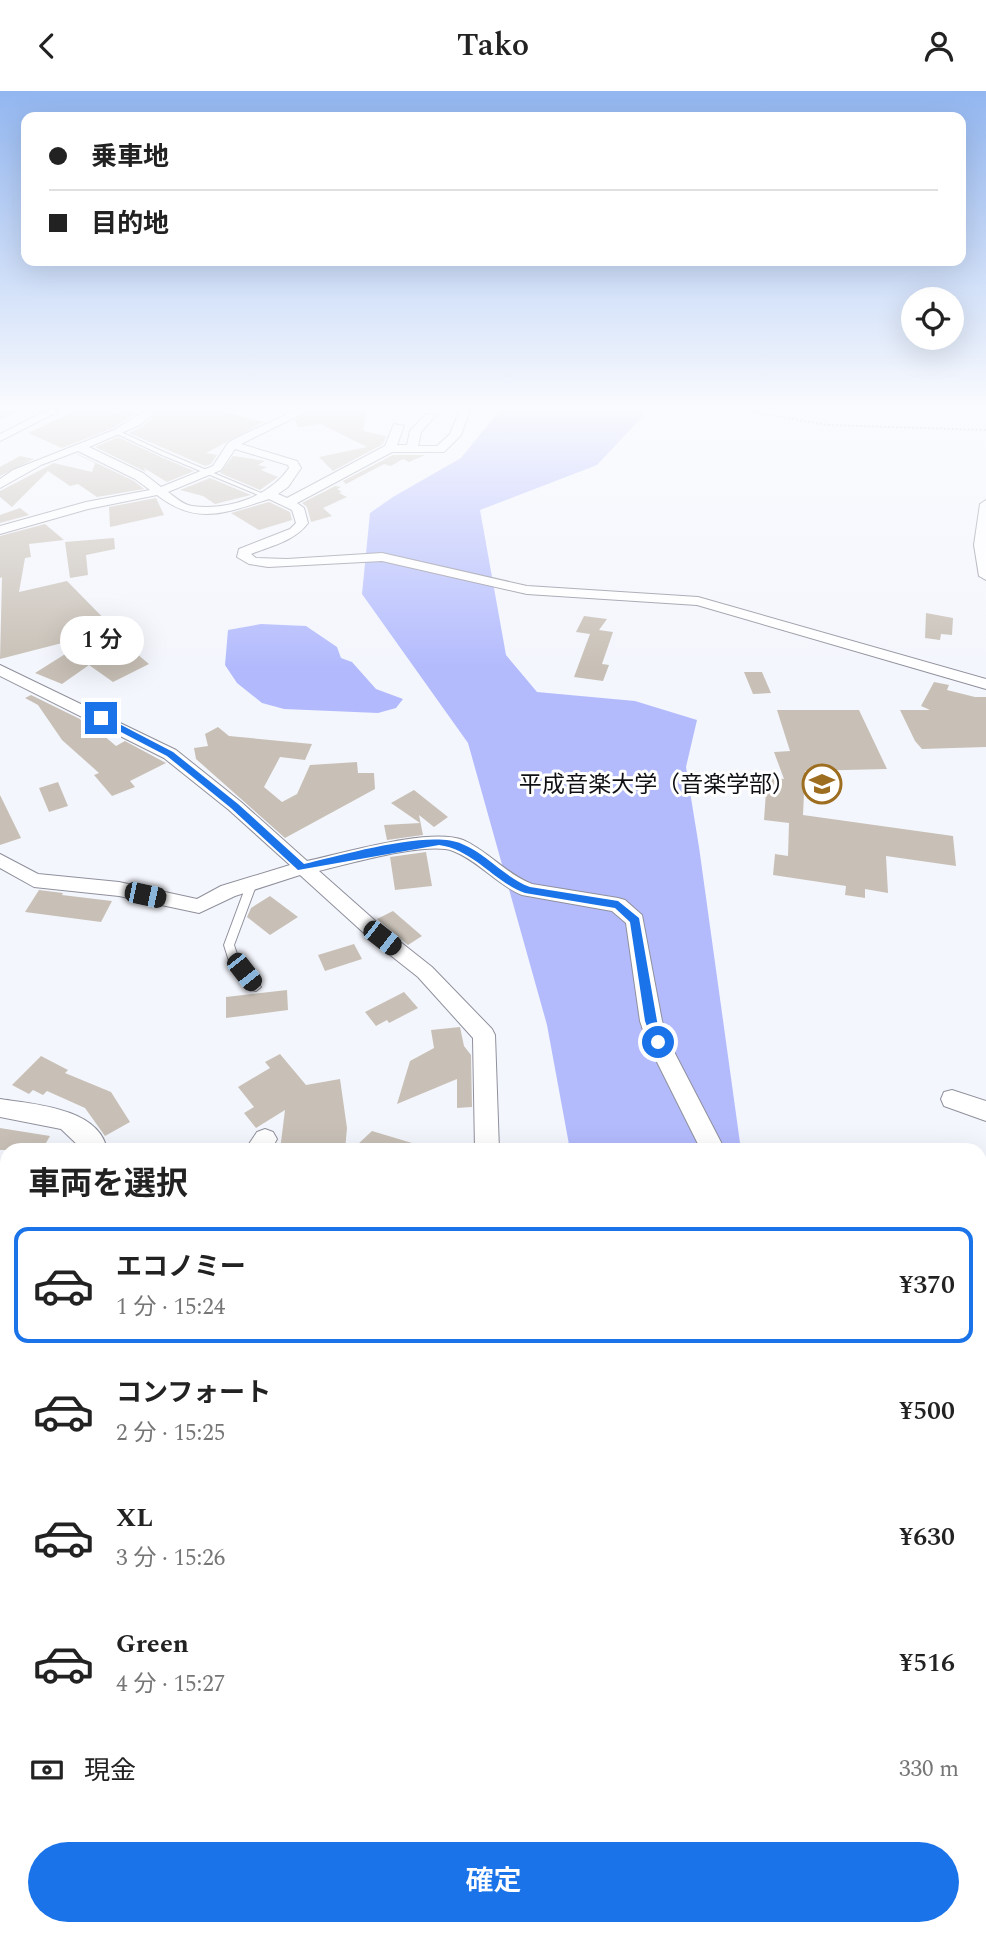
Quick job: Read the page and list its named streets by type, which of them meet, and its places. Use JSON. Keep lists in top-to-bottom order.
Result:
{
  "places": {
    "school or university": ["平成音楽大学（音楽学部）"]
  },
  "page": {
    "header": "Tako",
    "banner": ["乗車地", "目的地"],
    "bubble": "1 分",
    "heading": "車両を選択",
    "list": [
      {
        "name": "エコノミー",
        "note": "1 分 · 15:24",
        "value": "¥370"
      },
      {
        "name": "コンフォート",
        "note": "2 分 · 15:25",
        "value": "¥500"
      },
      {
        "name": "XL",
        "note": "3 分 · 15:26",
        "value": "¥630"
      },
      {
        "name": "Green",
        "note": "4 分 · 15:27",
        "value": "¥516"
      }
    ],
    "pay": ["現金", "330 m"],
    "buttons": "確定"
  }
}
